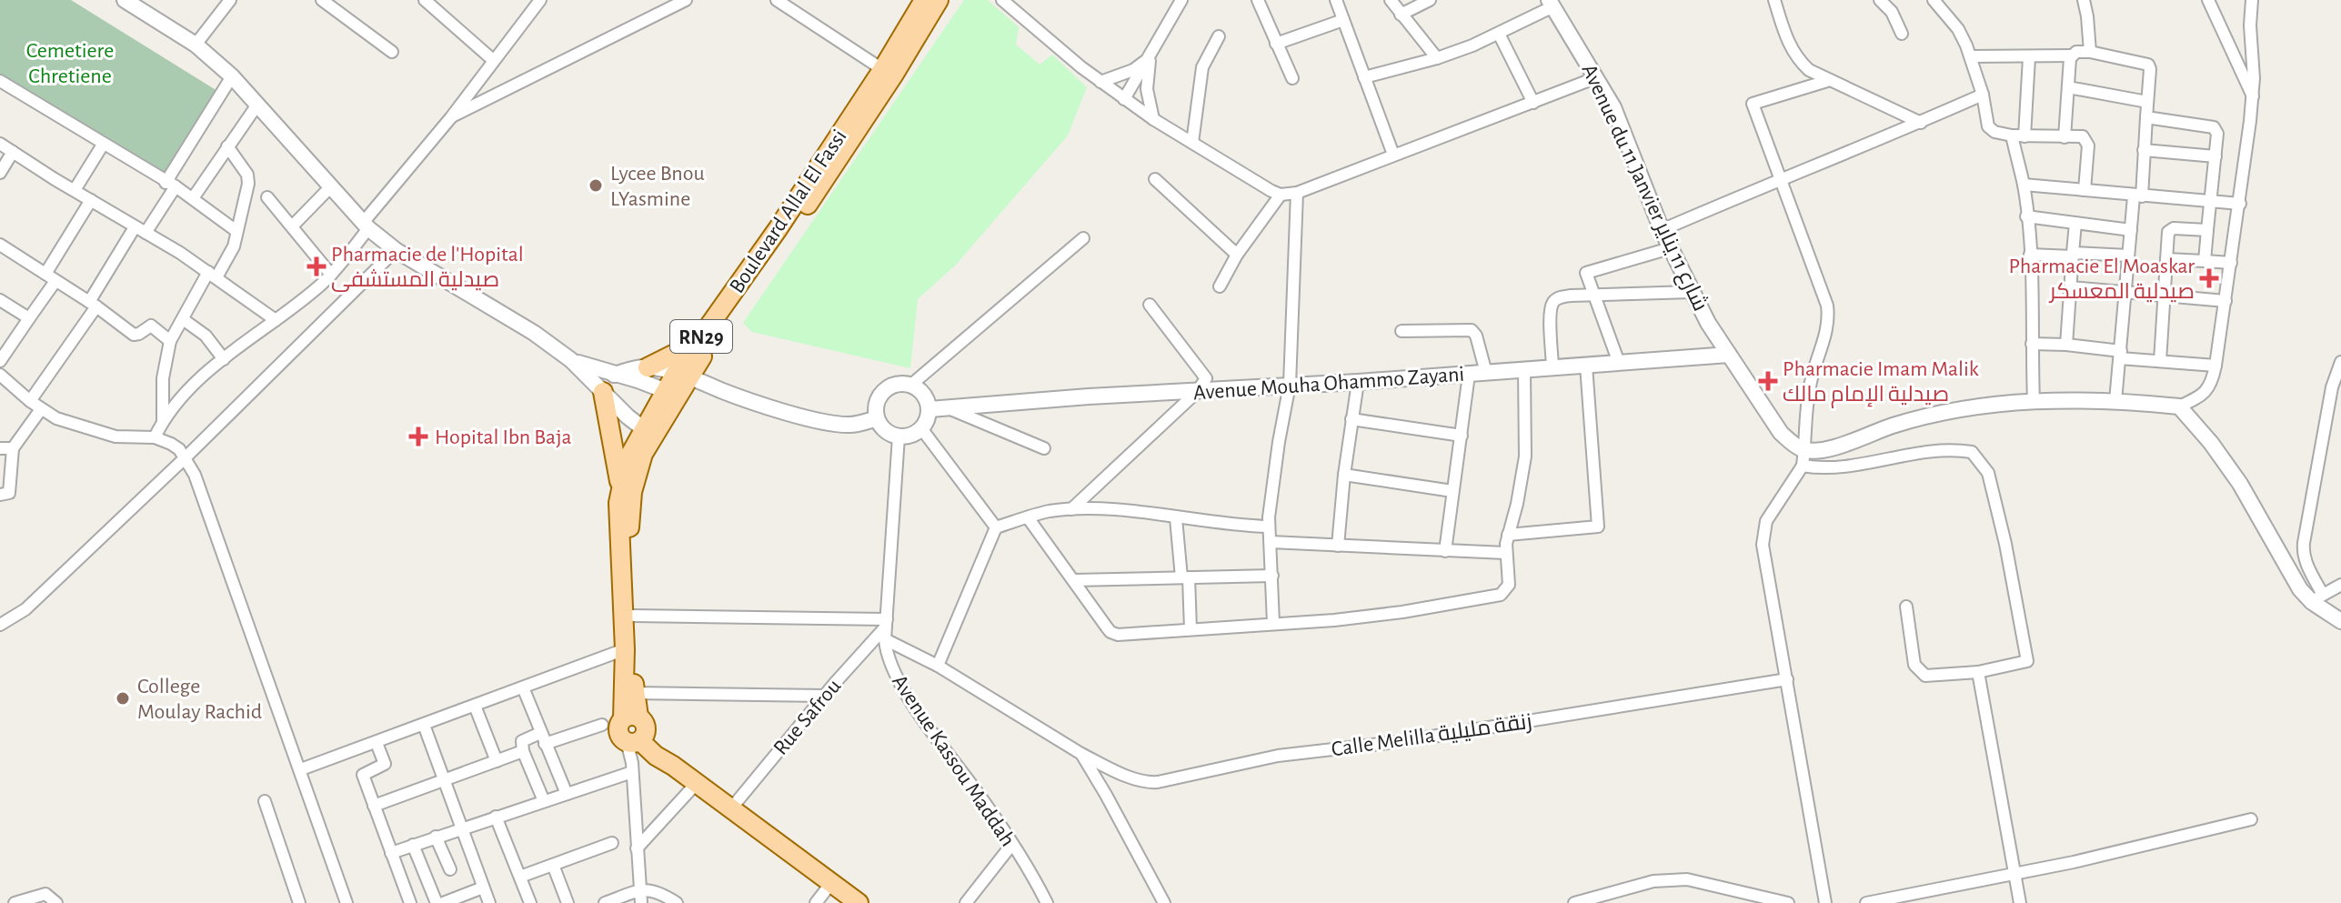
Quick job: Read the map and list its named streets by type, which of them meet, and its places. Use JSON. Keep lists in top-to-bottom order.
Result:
{
  "streets": {
    "main road": ["Boulevard Allal El Fassi", "RN29"],
    "street": [
      "Avenue du 11 Janvier شارع 11 يناير",
      "Avenue Mouha Ohammo Zayani",
      "Rue Safrou",
      "Calle Melilla زنقة مليلية",
      "Avenue Kassou Maddah"
    ]
  },
  "crossings": [
    ["Avenue du 11 Janvier شارع 11 يناير", "Avenue Mouha Ohammo Zayani"],
    ["Avenue Mouha Ohammo Zayani", "Avenue Kassou Maddah"],
    ["Rue Safrou", "Calle Melilla زنقة مليلية"],
    ["Rue Safrou", "Avenue Kassou Maddah"],
    ["Calle Melilla زنقة مليلية", "Avenue Kassou Maddah"]
  ],
  "parks": ["Cemetiere Chretiene"],
  "places": {
    "other": ["Lycee Bnou LYasmine", "College Moulay Rachid"],
    "health": [
      "Pharmacie de l'Hopital صيدلية المستشفى",
      "Pharmacie El Moaskar صيدلية المعسكر",
      "Pharmacie Imam Malik صيدلية الإمام مالك",
      "Hopital Ibn Baja"
    ]
  }
}
